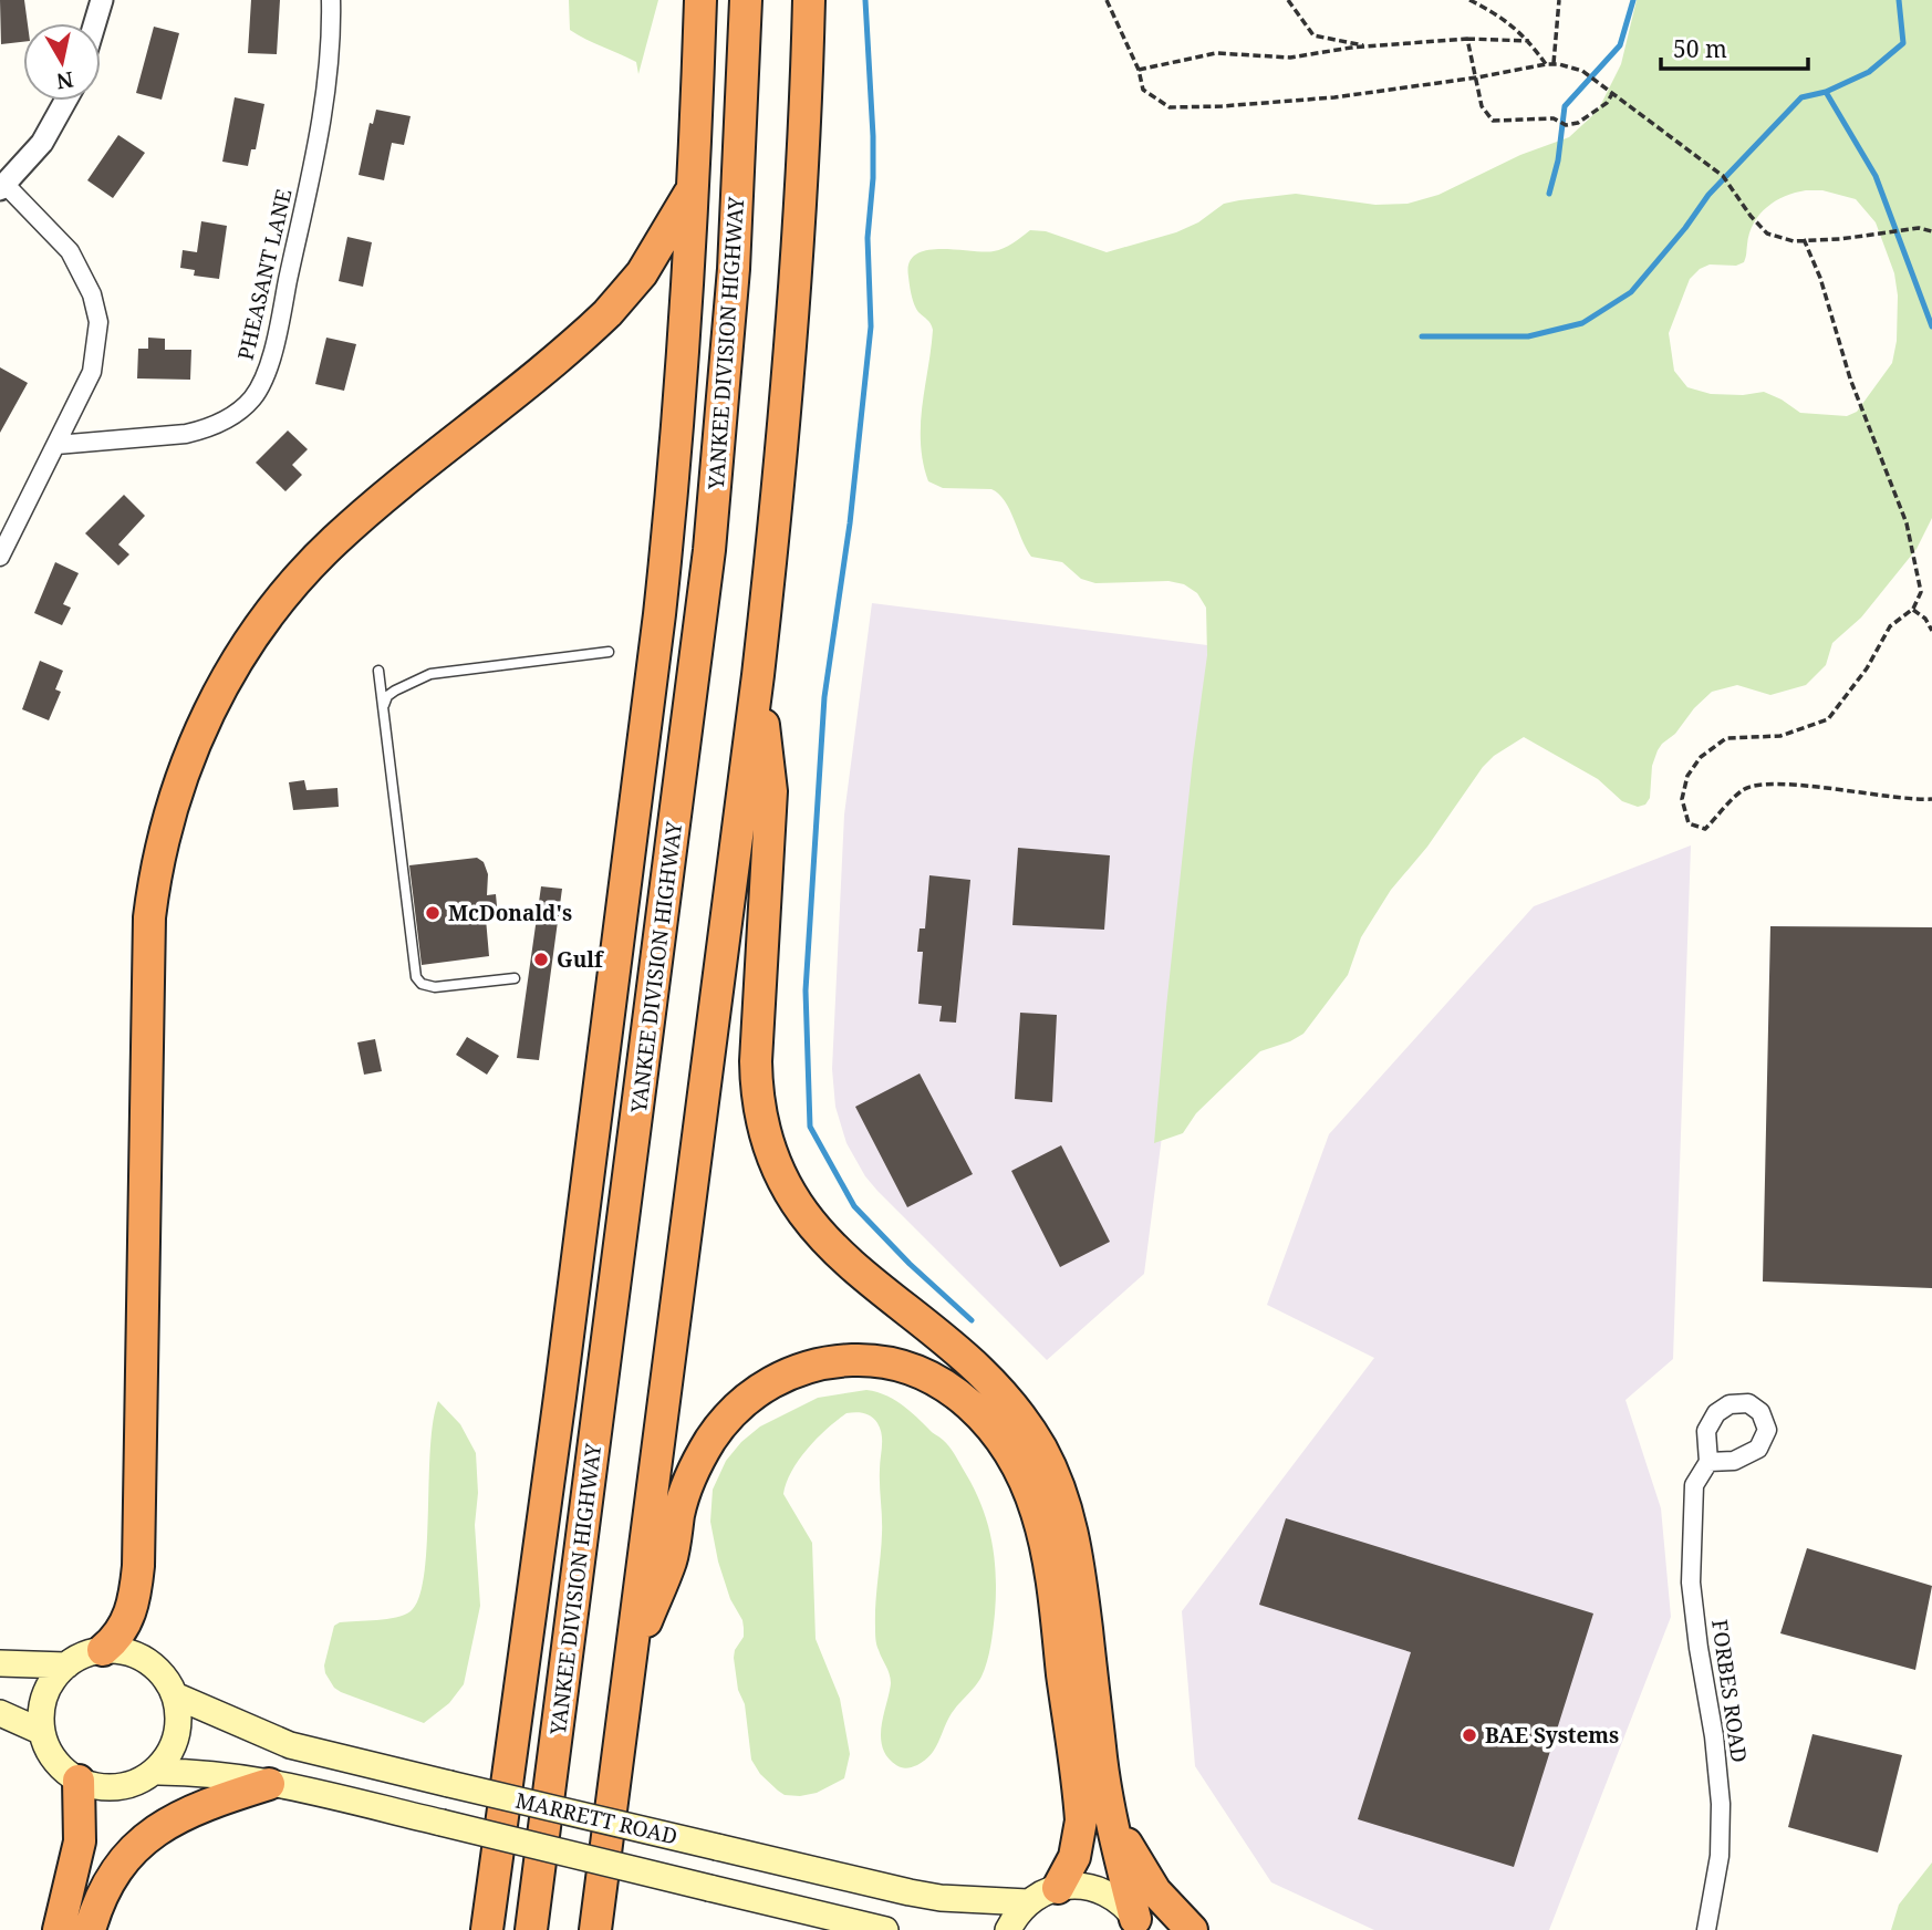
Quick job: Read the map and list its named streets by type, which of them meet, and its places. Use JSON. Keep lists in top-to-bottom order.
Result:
{
  "streets": {
    "highway": ["YANKEE DIVISION HIGHWAY"],
    "main road": ["MARRETT ROAD"],
    "street": ["PHEASANT LANE", "FORBES ROAD"]
  },
  "places": ["McDonald's", "Gulf", "BAE Systems"],
  "scale_bar": "50 m",
  "north": "bottom"
}
